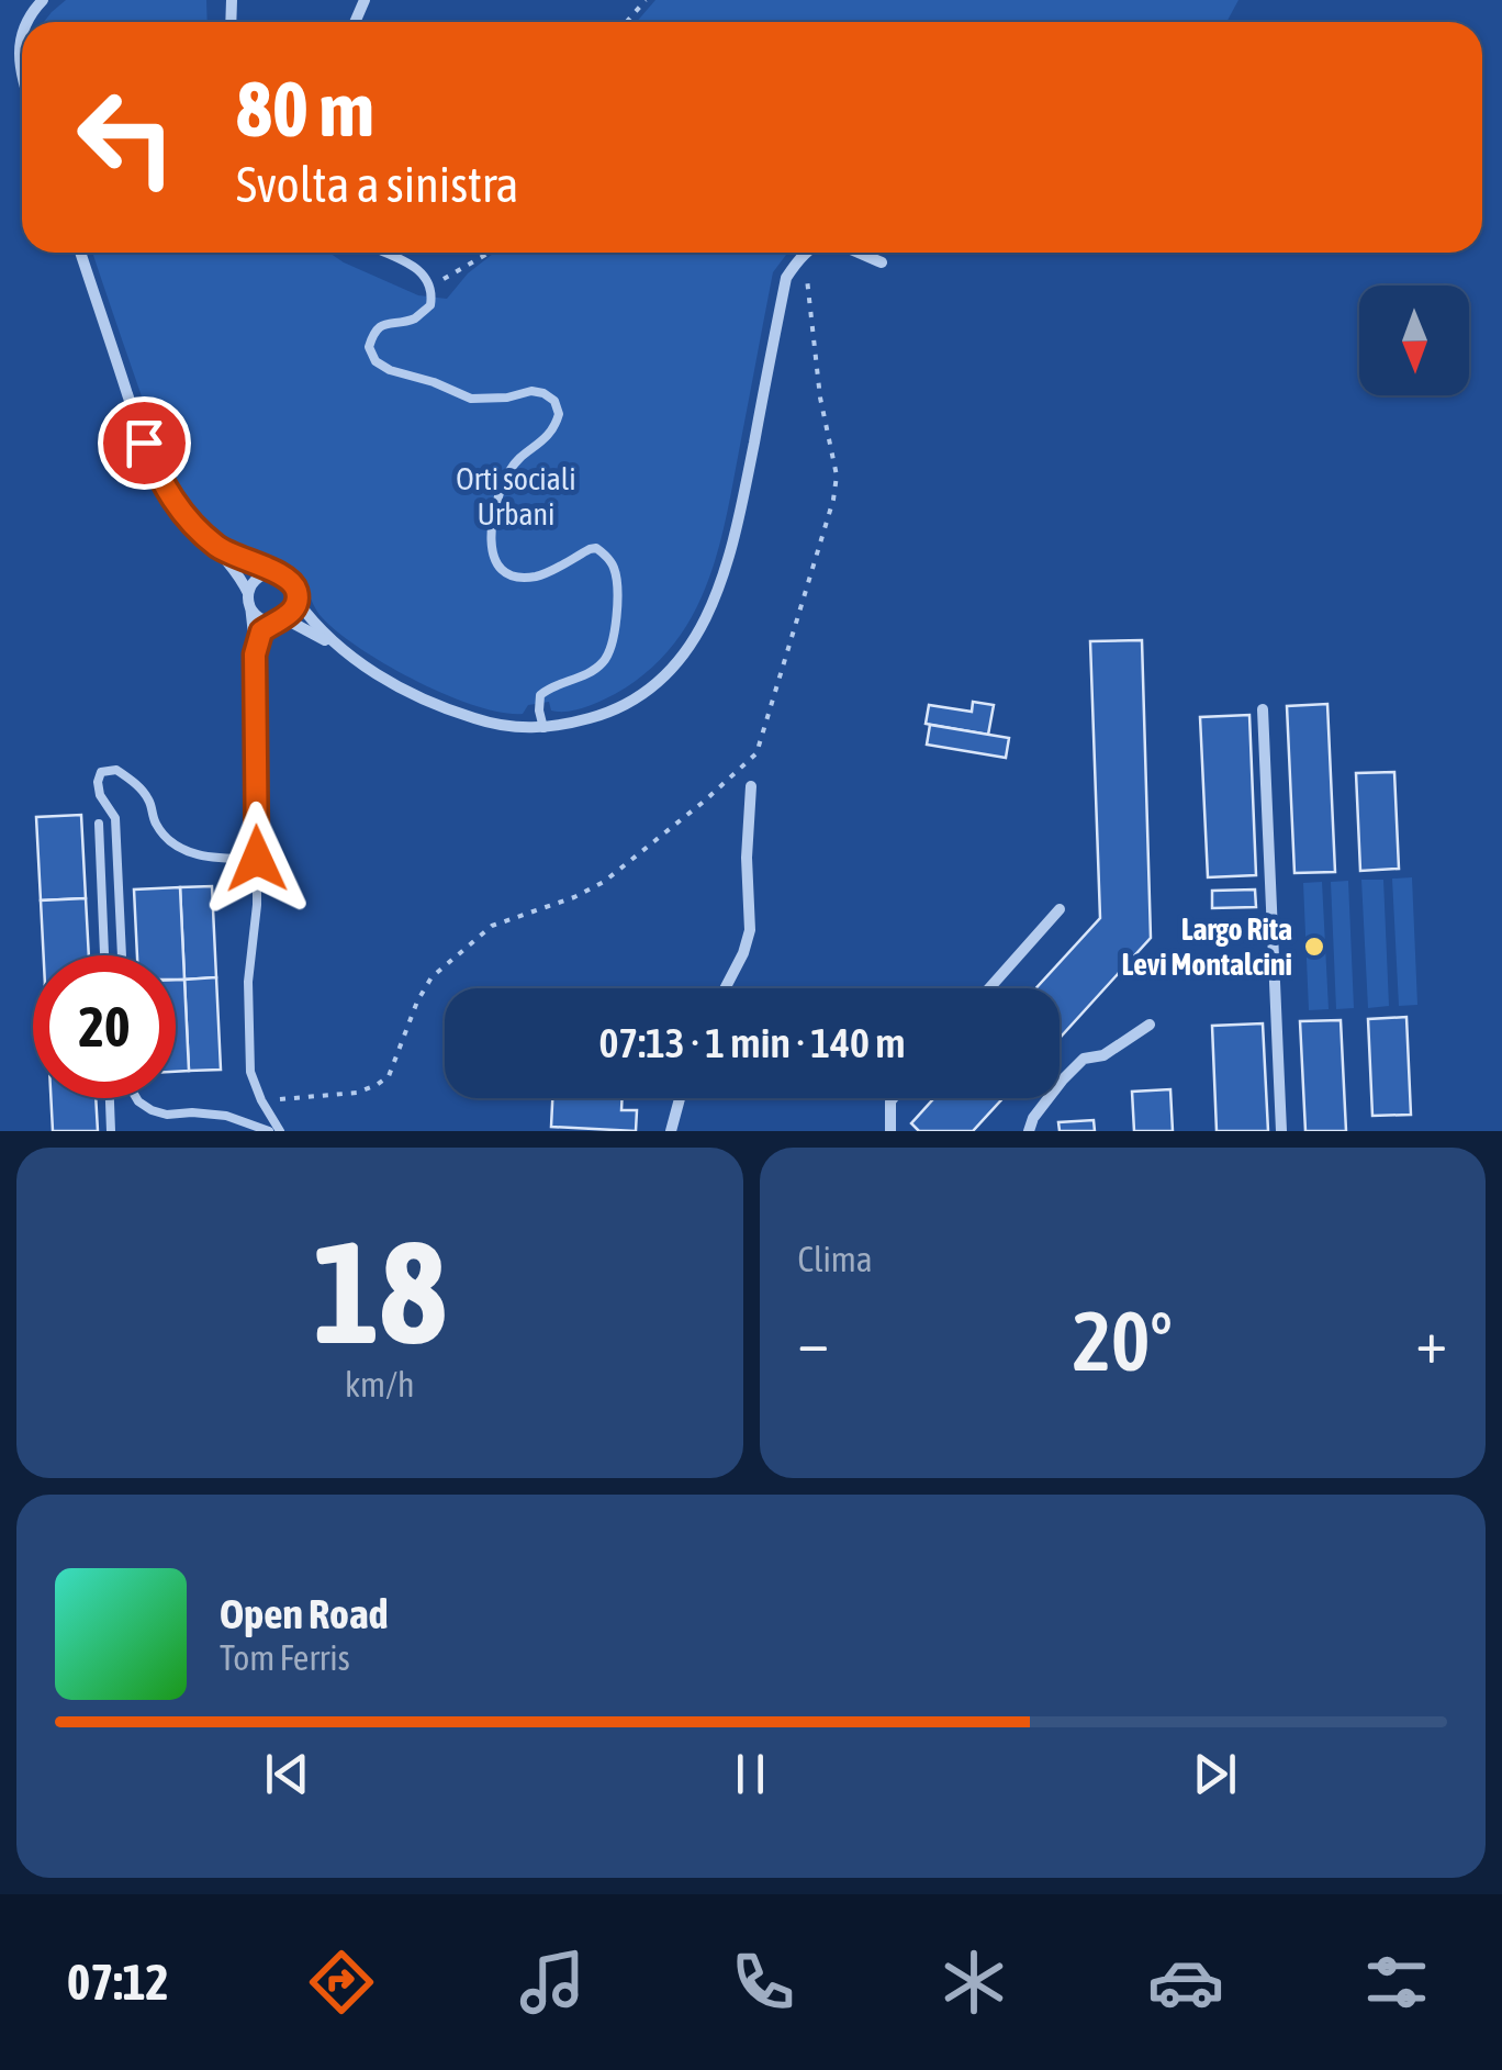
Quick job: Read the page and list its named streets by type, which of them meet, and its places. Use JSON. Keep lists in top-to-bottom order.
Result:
{
  "parks": ["Orti sociali Urbani"],
  "places": ["Largo Rita Levi Montalcini"],
  "north": "bottom",
  "page": {
    "turn": ["80 m", "Svolta a sinistra"],
    "limit": "20",
    "trip": "07:13 · 1 min · 140 m",
    "tile": [
      ["18", "km/h"],
      "Clima"
    ],
    "heat": ["−", "20°", "+"],
    "song": ["Open Road", "Tom Ferris"],
    "tabs": "07:12"
  }
}
